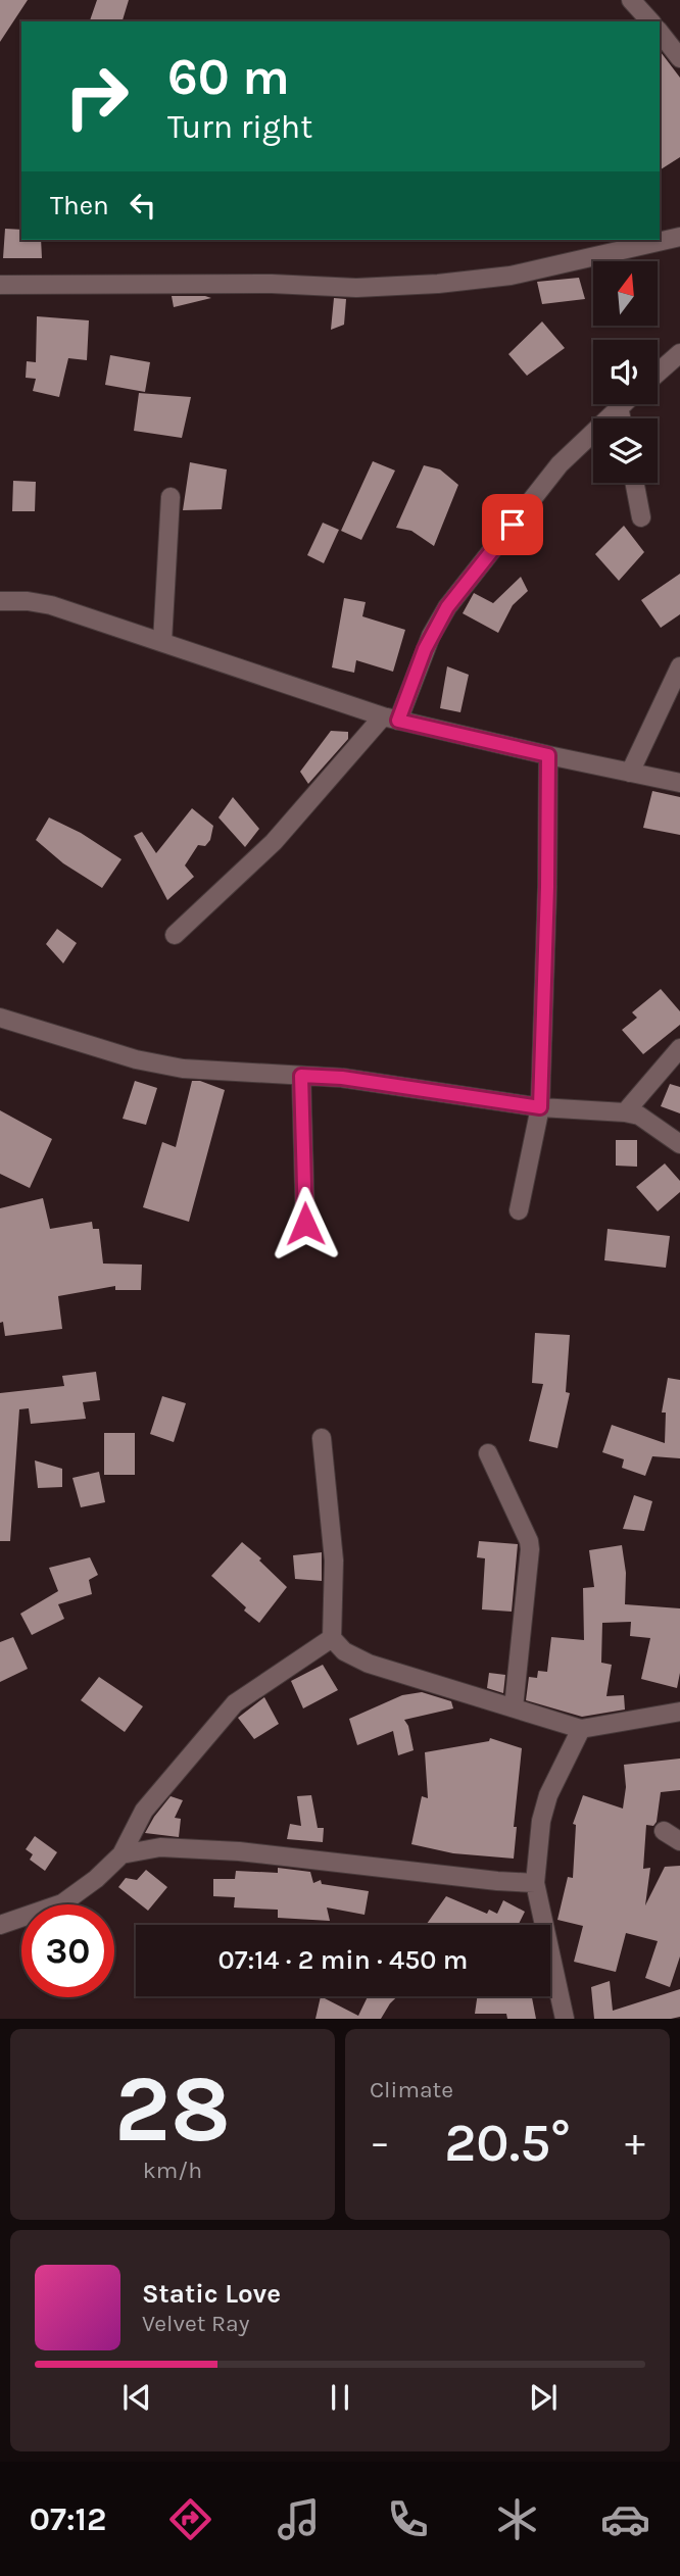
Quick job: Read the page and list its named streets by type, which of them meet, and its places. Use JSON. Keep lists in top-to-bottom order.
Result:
{
  "north": "top",
  "page": {
    "turn": ["60 m", "Turn right"],
    "then": "Then",
    "limit": "30",
    "trip": "07:14 · 2 min · 450 m",
    "tile": [
      ["28", "km/h"],
      "Climate"
    ],
    "heat": ["−", "20.5°", "+"],
    "song": ["Static Love", "Velvet Ray"],
    "tabs": "07:12"
  }
}
